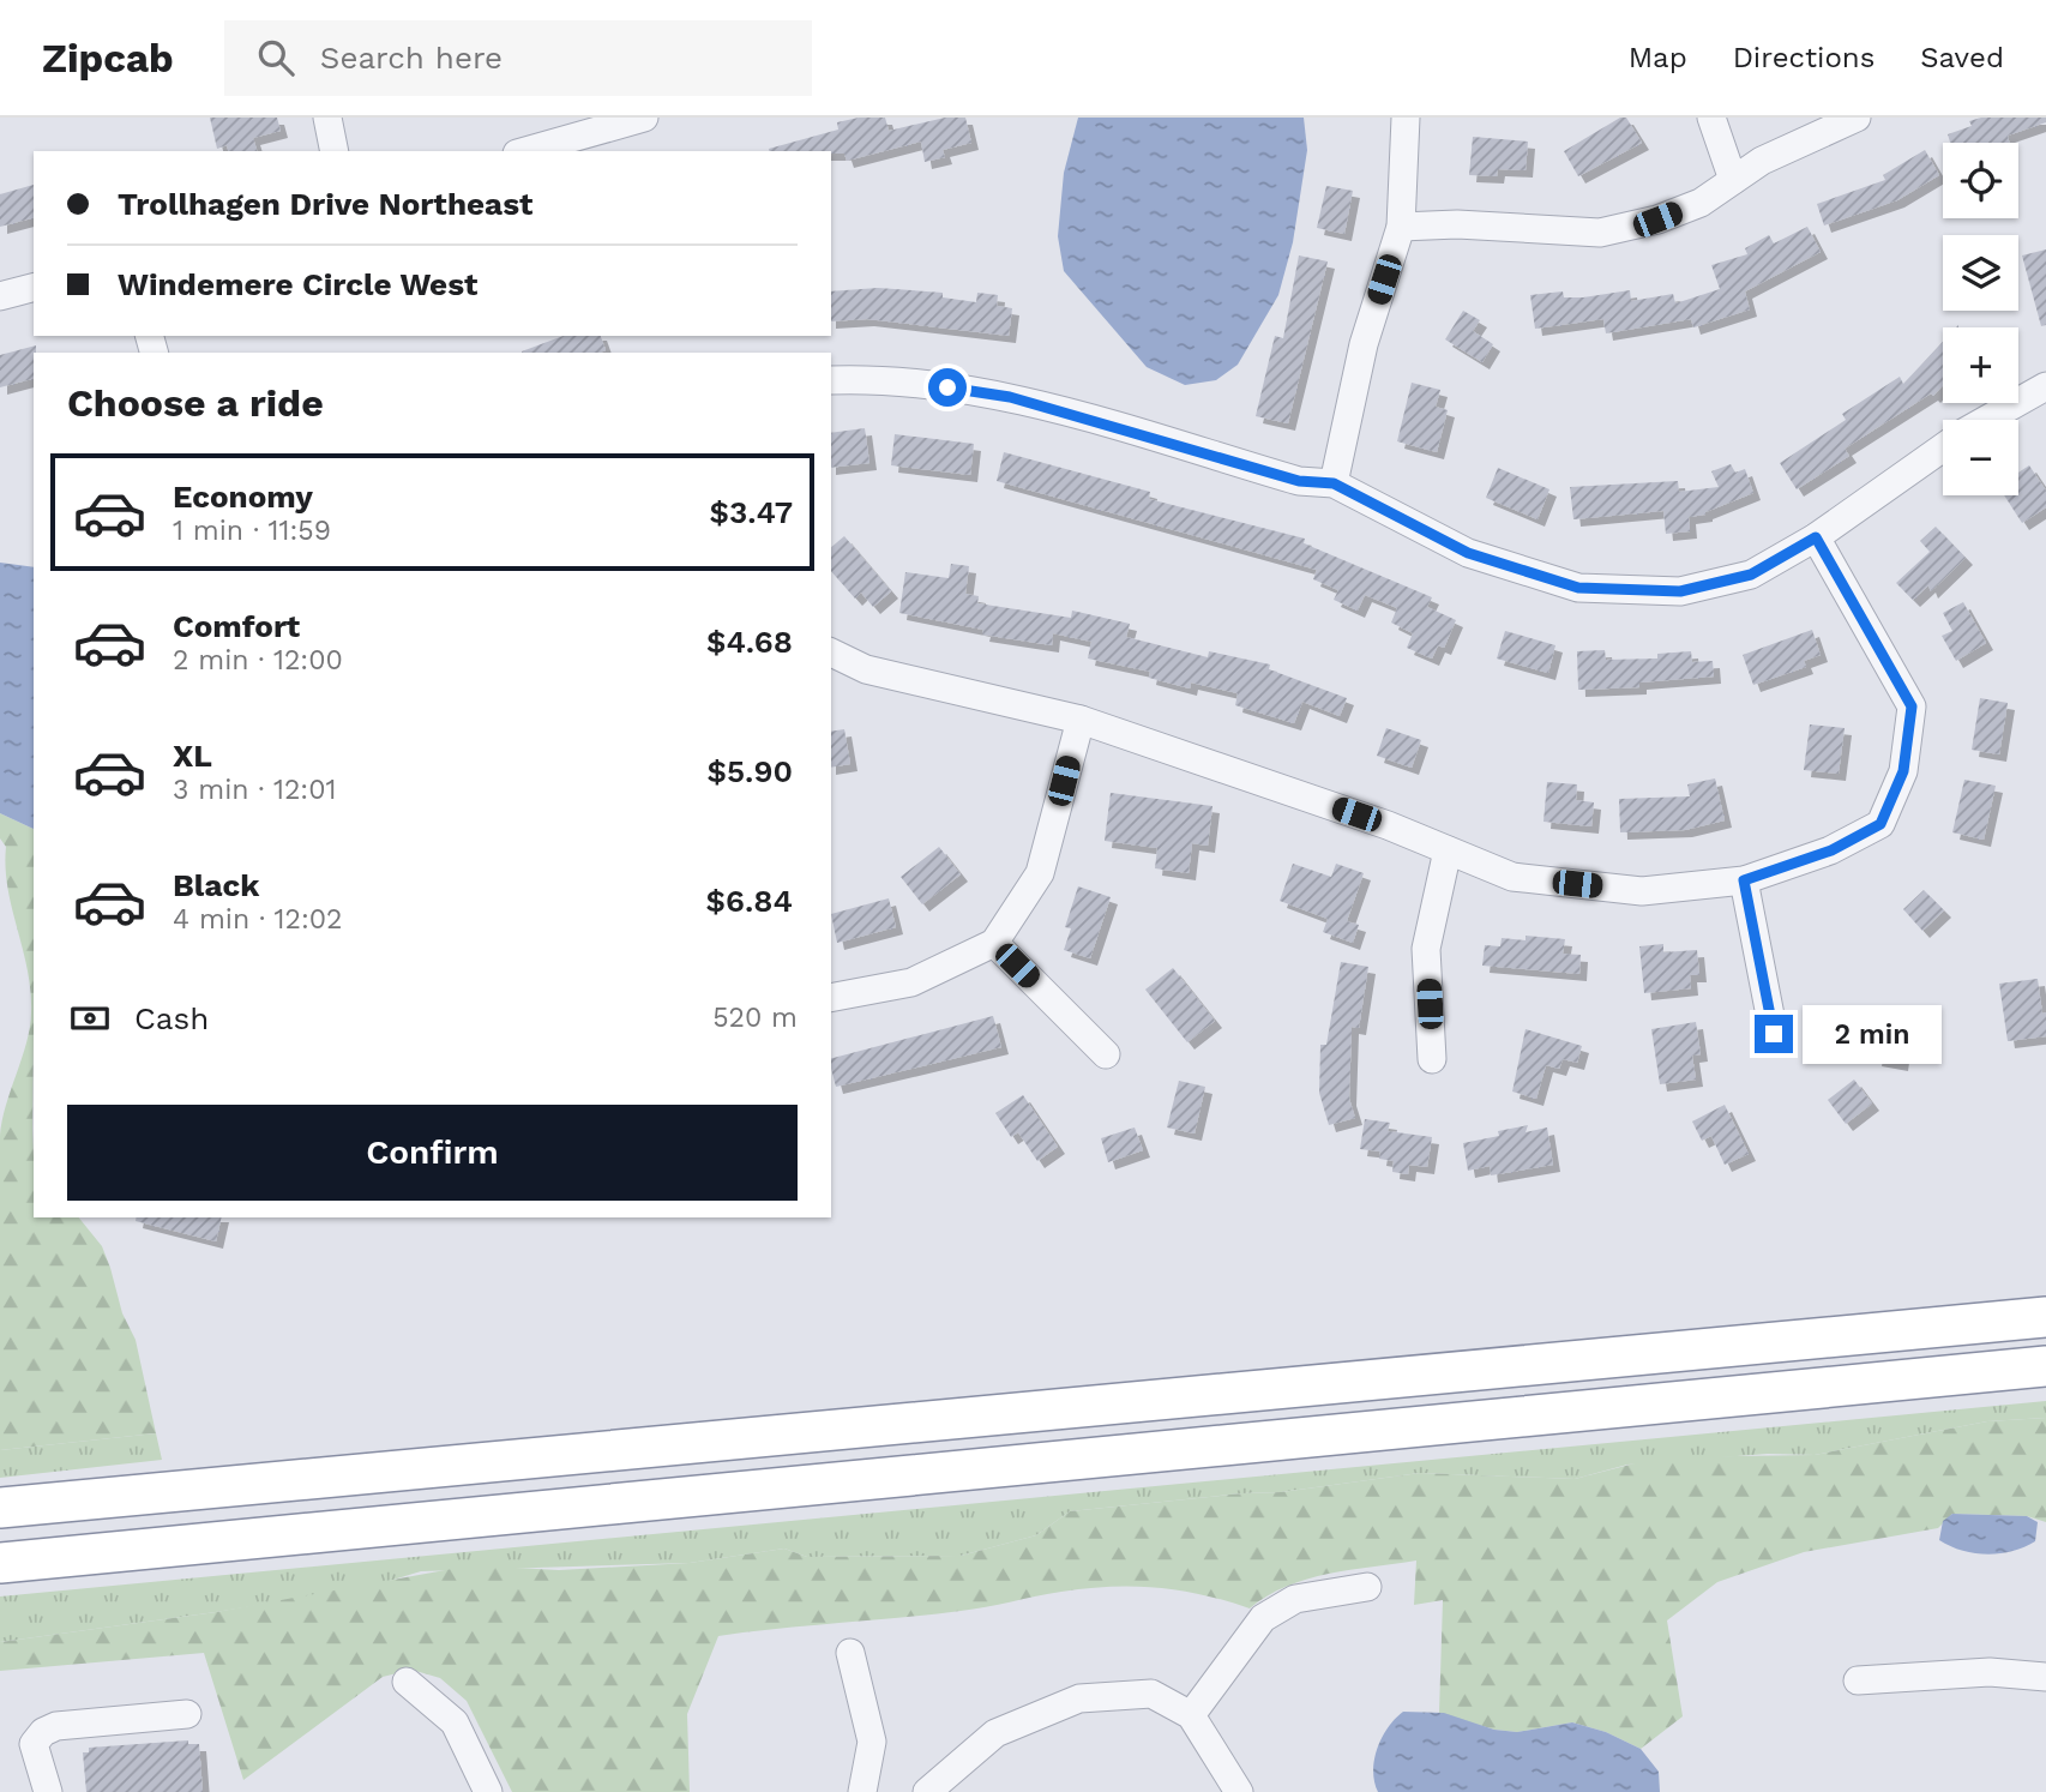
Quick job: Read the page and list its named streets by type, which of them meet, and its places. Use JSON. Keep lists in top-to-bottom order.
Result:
{
  "page": {
    "header": "Zipcab",
    "search": "Search here",
    "nav": ["Map", "Directions", "Saved"],
    "map_buttons": ["+", "−"],
    "banner": ["Trollhagen Drive Northeast", "Windemere Circle West"],
    "heading": "Choose a ride",
    "list": [
      {
        "name": "Economy",
        "note": "1 min · 11:59",
        "value": "$3.47"
      },
      {
        "name": "Comfort",
        "note": "2 min · 12:00",
        "value": "$4.68"
      },
      {
        "name": "XL",
        "note": "3 min · 12:01",
        "value": "$5.90"
      },
      {
        "name": "Black",
        "note": "4 min · 12:02",
        "value": "$6.84"
      }
    ],
    "pay": ["Cash", "520 m"],
    "bubble": "2 min",
    "buttons": "Confirm"
  }
}
